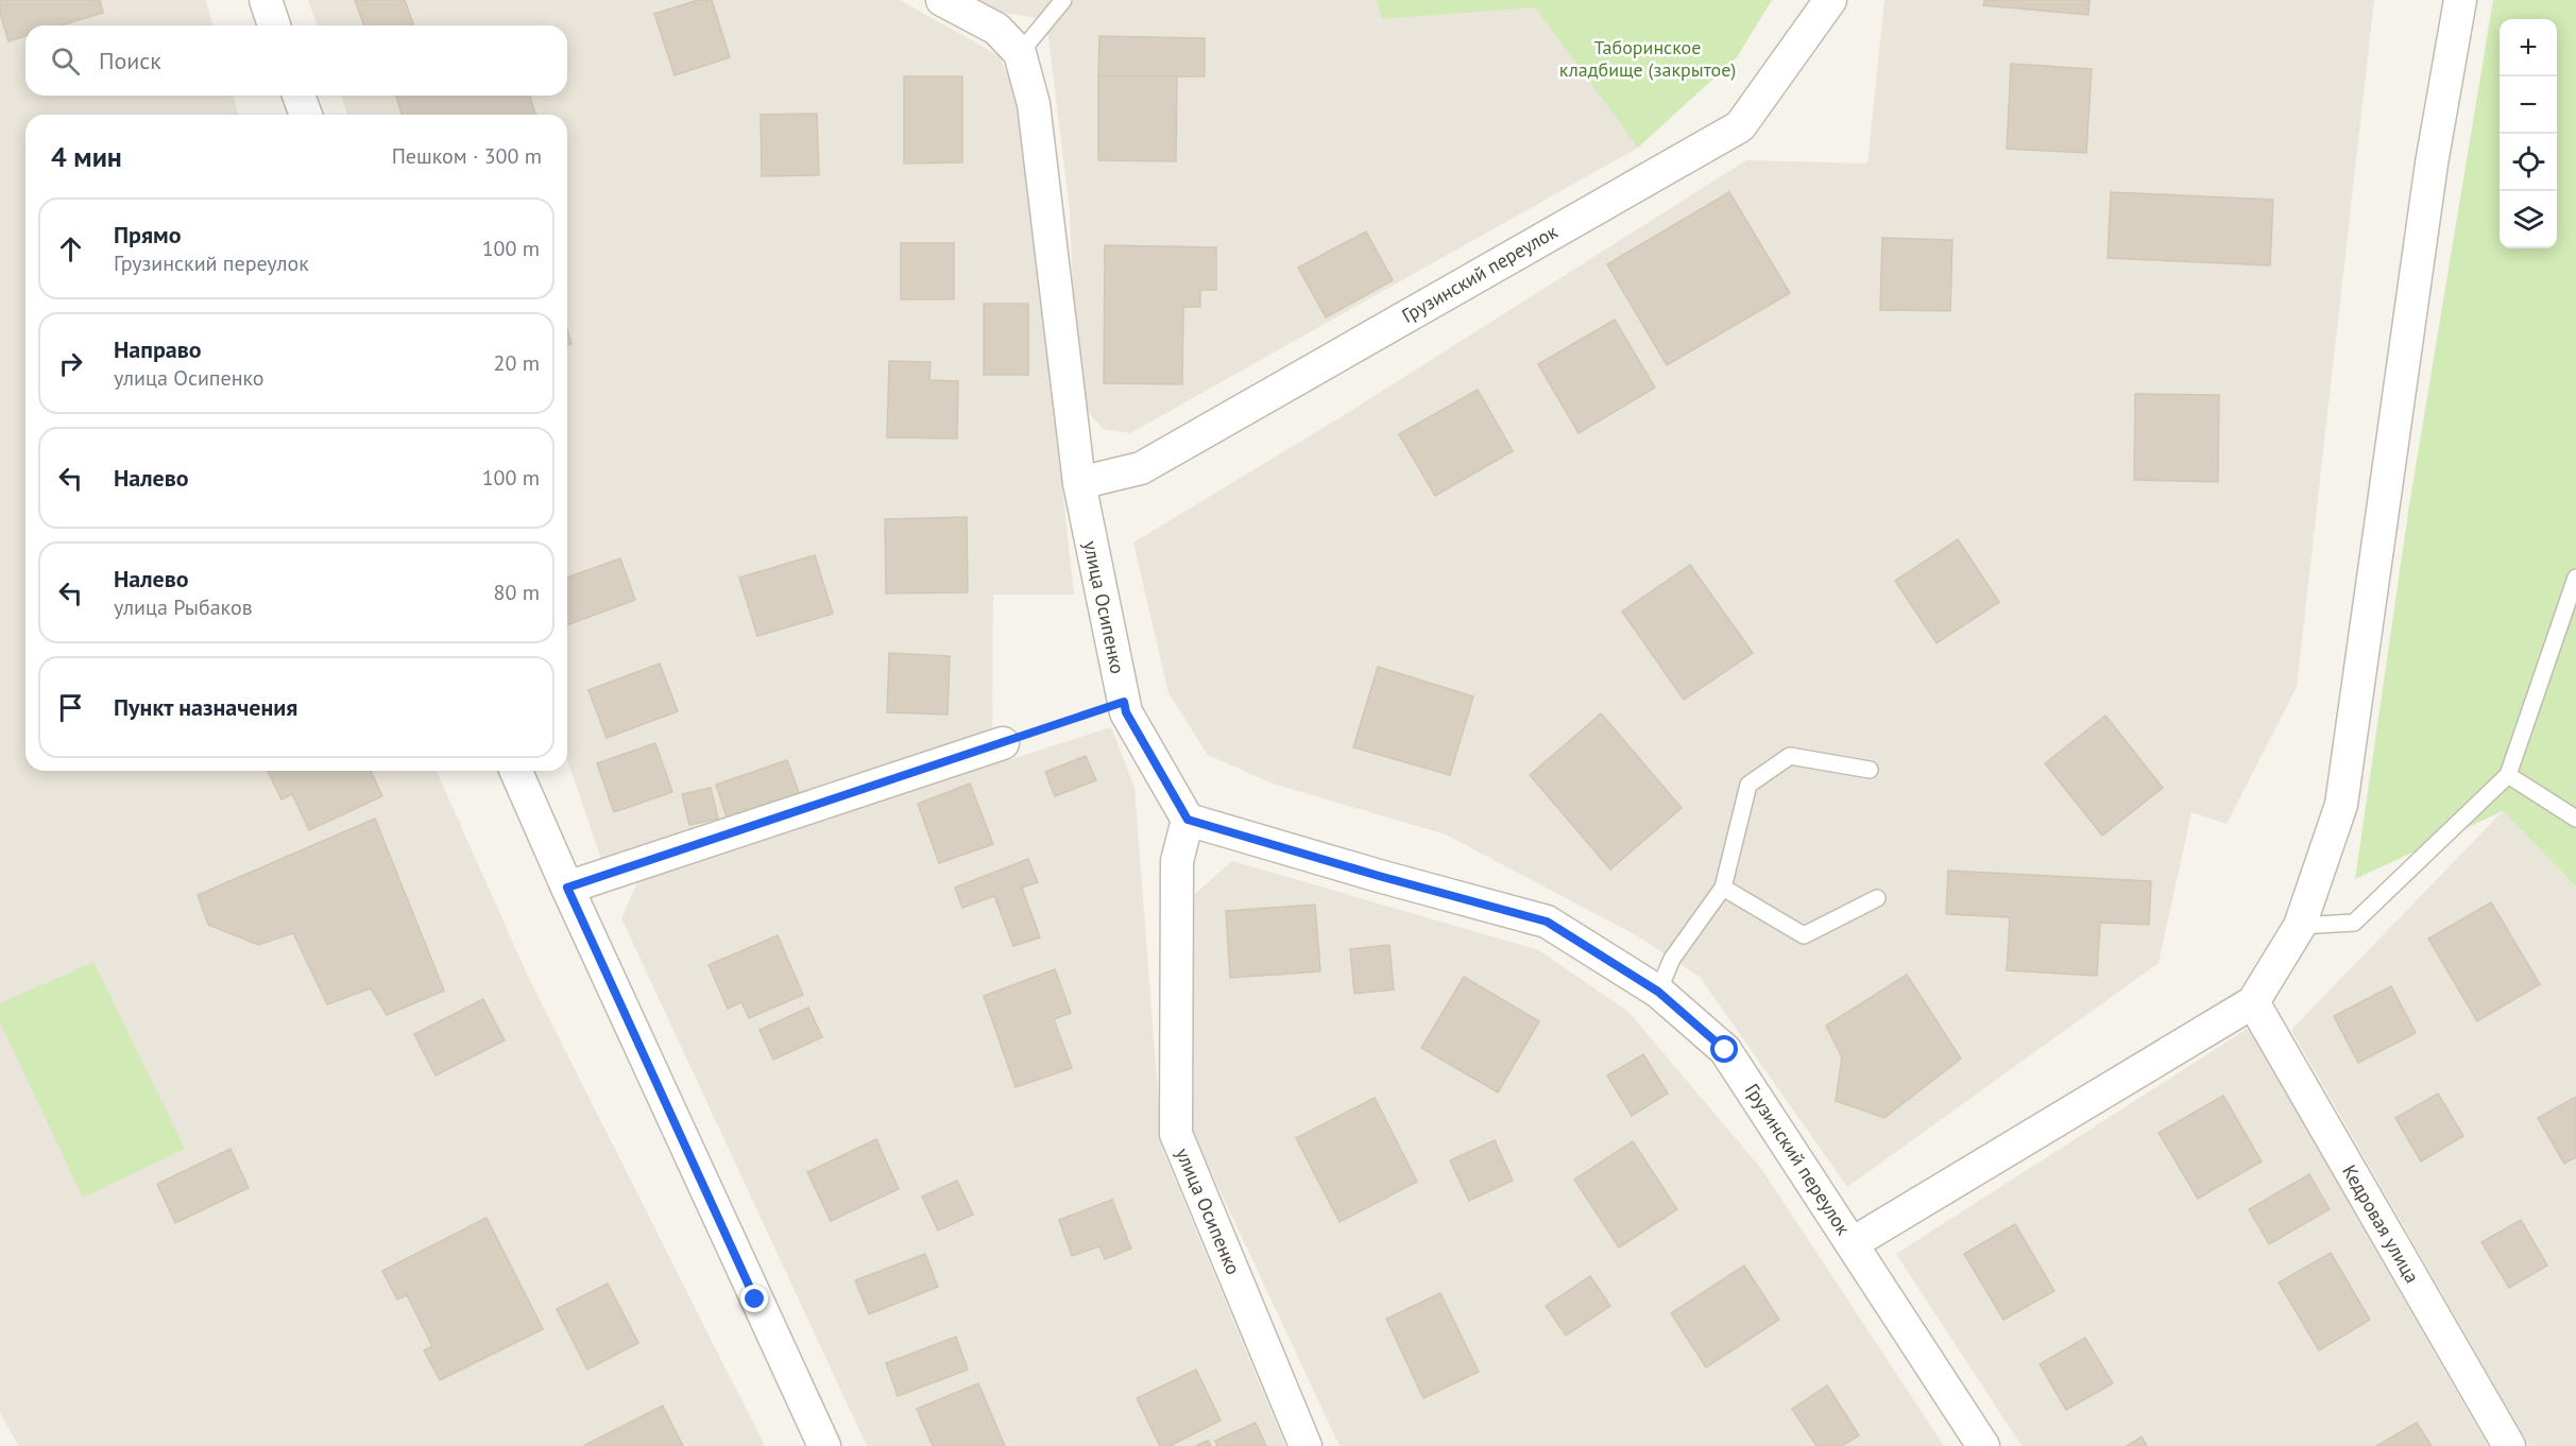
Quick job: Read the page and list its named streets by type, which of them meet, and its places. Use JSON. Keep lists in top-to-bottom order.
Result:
{
  "streets": {
    "street": ["Грузинский переулок", "улица Осипенко", "Кедровая улица"]
  },
  "crossings": [
    ["Грузинский переулок", "улица Осипенко"]
  ],
  "parks": ["Таборинское кладбище (закрытое)"],
  "page": {
    "map_buttons": ["+", "−"],
    "search": "Поиск",
    "heading": ["4 мин", "Пешком · 300 m"],
    "list": [
      ["Прямо", "Грузинский переулок", "100 m"],
      ["Направо", "улица Осипенко", "20 m"],
      ["Налево", "100 m"],
      ["Налево", "улица Рыбаков", "80 m"],
      "Пункт назначения"
    ]
  }
}
